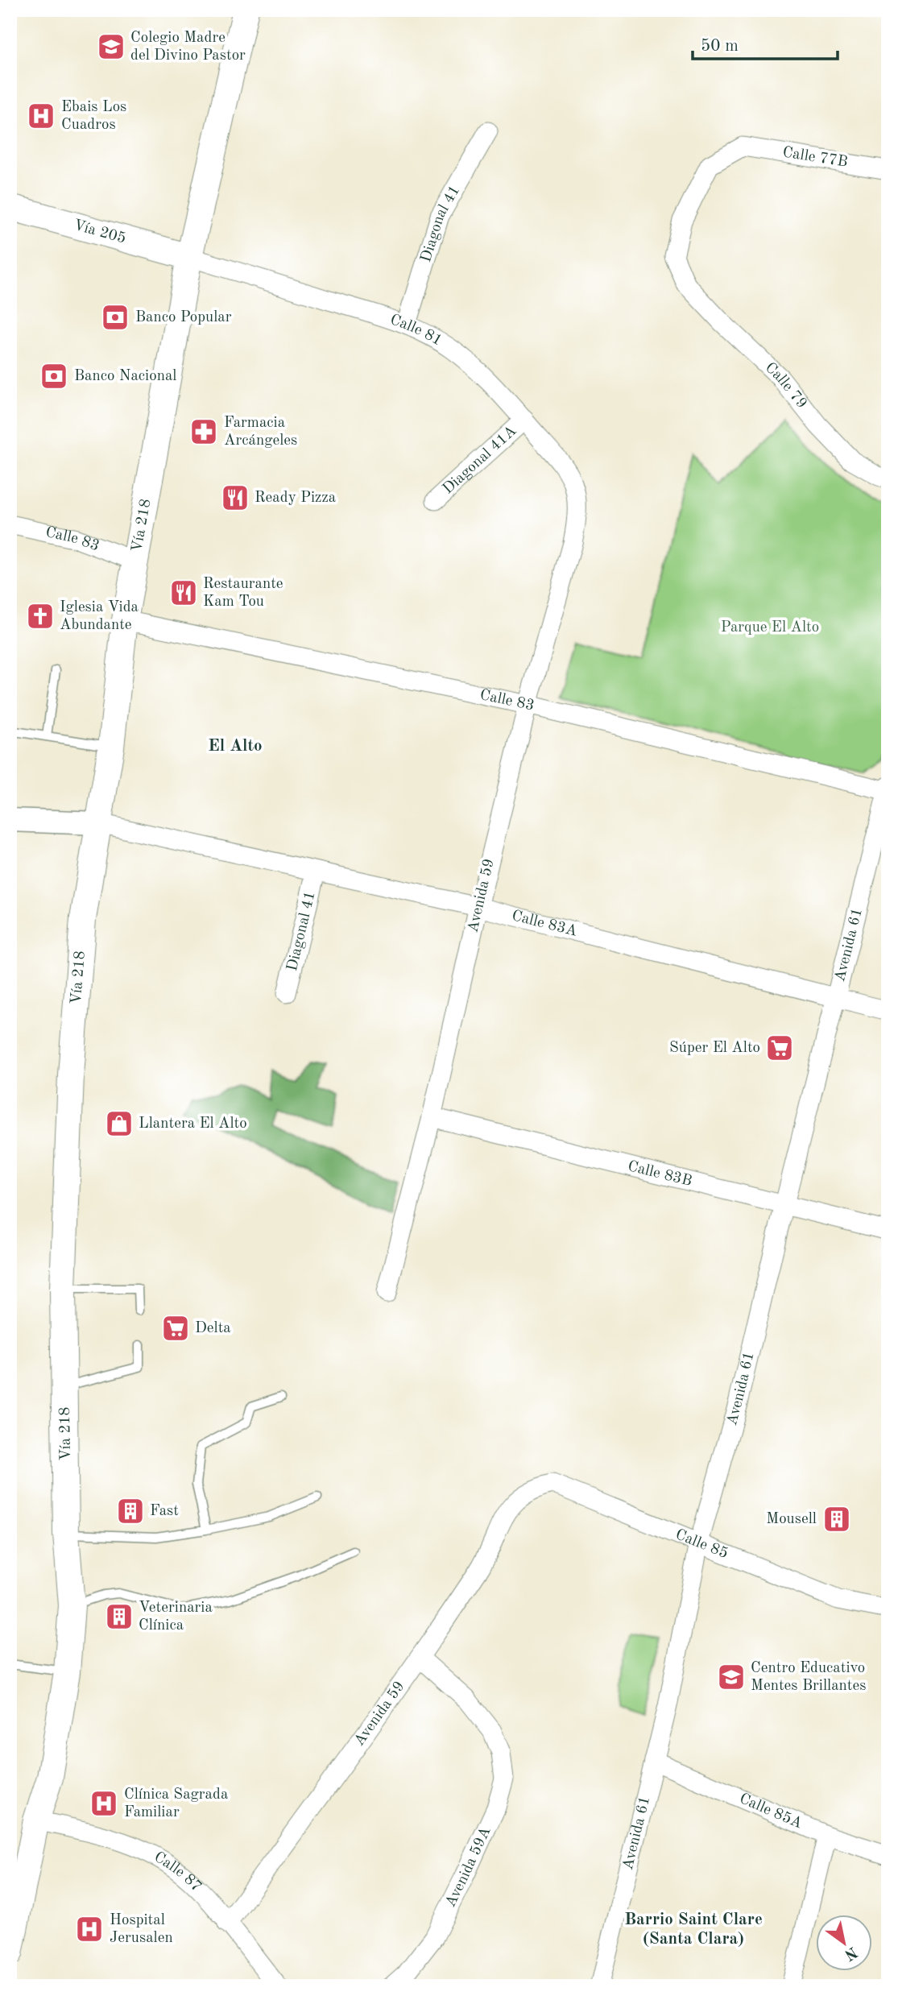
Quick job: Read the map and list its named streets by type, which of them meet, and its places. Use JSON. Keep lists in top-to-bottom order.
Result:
{
  "streets": {
    "main road": ["Vía 205", "Vía 218"],
    "street": [
      "Calle 77B",
      "Diagonal 41",
      "Calle 81",
      "Calle 79",
      "Diagonal 41A",
      "Calle 83",
      "Avenida 59",
      "Calle 83A",
      "Avenida 61",
      "Calle 83B",
      "Calle 85",
      "Calle 85A",
      "Avenida 59A",
      "Calle 87"
    ]
  },
  "crossings": [
    ["Calle 77B", "Calle 79"],
    ["Diagonal 41", "Calle 81"],
    ["Diagonal 41", "Calle 83A"],
    ["Vía 205", "Calle 81"],
    ["Vía 205", "Vía 218"],
    ["Calle 81", "Diagonal 41A"],
    ["Calle 81", "Vía 218"],
    ["Calle 81", "Avenida 59"],
    ["Vía 218", "Calle 83"],
    ["Vía 218", "Calle 83A"],
    ["Vía 218", "Calle 87"],
    ["Calle 83", "Avenida 59"],
    ["Calle 83", "Avenida 61"],
    ["Avenida 59", "Calle 83A"],
    ["Avenida 59", "Calle 83B"],
    ["Avenida 59", "Calle 85"],
    ["Avenida 59", "Avenida 59A"],
    ["Avenida 59", "Calle 87"],
    ["Calle 83A", "Avenida 61"],
    ["Avenida 61", "Calle 83B"],
    ["Avenida 61", "Calle 85"],
    ["Avenida 61", "Calle 85A"]
  ],
  "districts": ["El Alto", "Barrio Saint Clare (Santa Clara)"],
  "parks": ["Parque El Alto"],
  "places": {
    "school or university": ["Colegio Madre del Divino Pastor", "Centro Educativo Mentes Brillantes"],
    "hospital": ["Ebais Los Cuadros", "Clínica Sagrada Familiar", "Hospital Jerusalen"],
    "bank": ["Banco Popular", "Banco Nacional"],
    "pharmacy": ["Farmacia Arcángeles"],
    "restaurant": ["Ready Pizza", "Restaurante Kam Tou"],
    "church": ["Iglesia Vida Abundante"],
    "supermarket": ["Súper El Alto", "Delta"],
    "shop": ["Llantera El Alto"],
    "building": ["Fast", "Mousell", "Veterinaria Clínica"]
  },
  "scale_bar": "50 m",
  "north": "bottom right"
}
